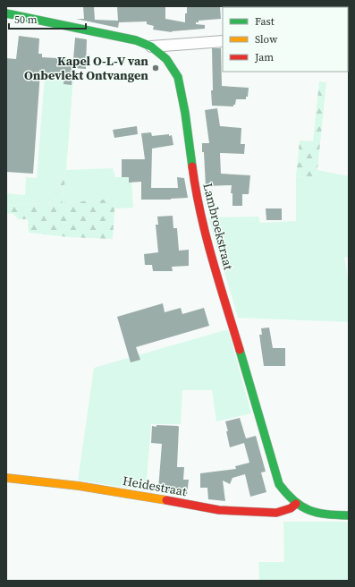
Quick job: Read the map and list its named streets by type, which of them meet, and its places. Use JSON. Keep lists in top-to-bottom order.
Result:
{
  "streets": {
    "street": ["Lambroekstraat", "Heidestraat"]
  },
  "crossings": [
    ["Lambroekstraat", "Heidestraat"]
  ],
  "places": ["Kapel O-L-V van Onbevlekt Ontvangen"],
  "legend": ["Fast", "Slow", "Jam"],
  "scale_bar": "50 m"
}
